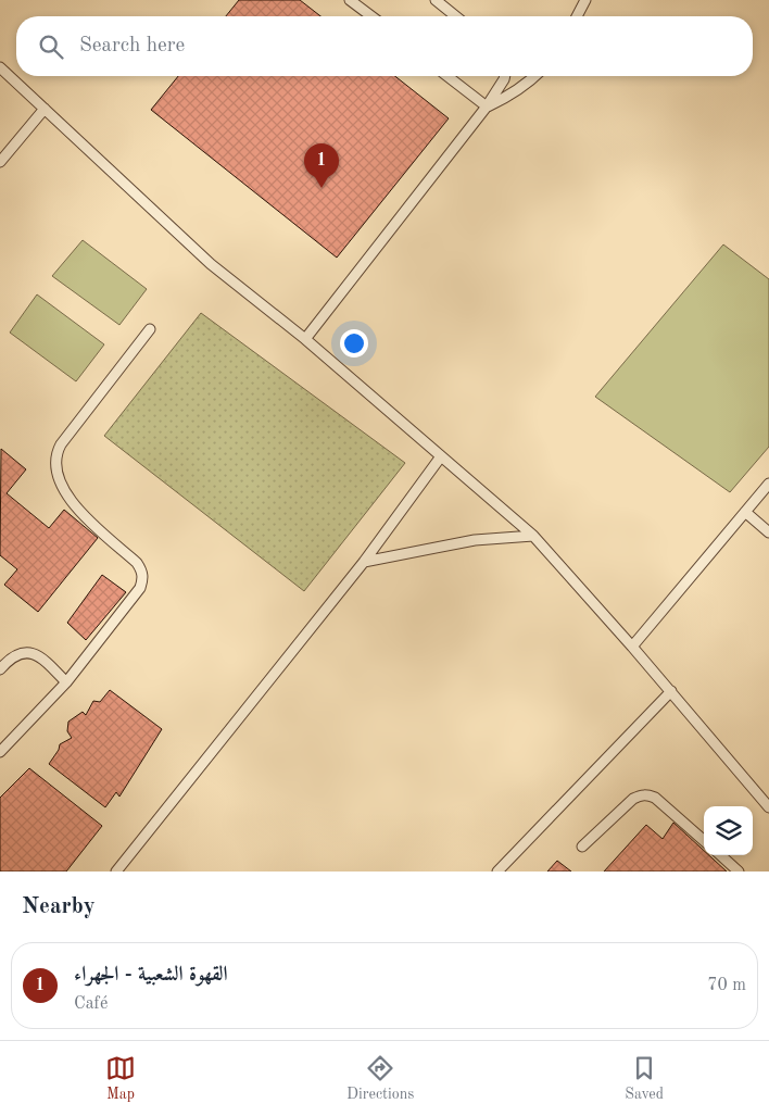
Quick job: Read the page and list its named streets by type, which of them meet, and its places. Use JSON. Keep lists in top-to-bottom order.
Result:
{
  "page": {
    "search": "Search here",
    "pins": "1",
    "heading": "Nearby",
    "list": [
      {
        "mark": "1",
        "name": "القهوة الشعبية - الجهراء",
        "note": "Café",
        "value": "70 m"
      }
    ],
    "nav": ["Map", "Directions", "Saved"]
  }
}
